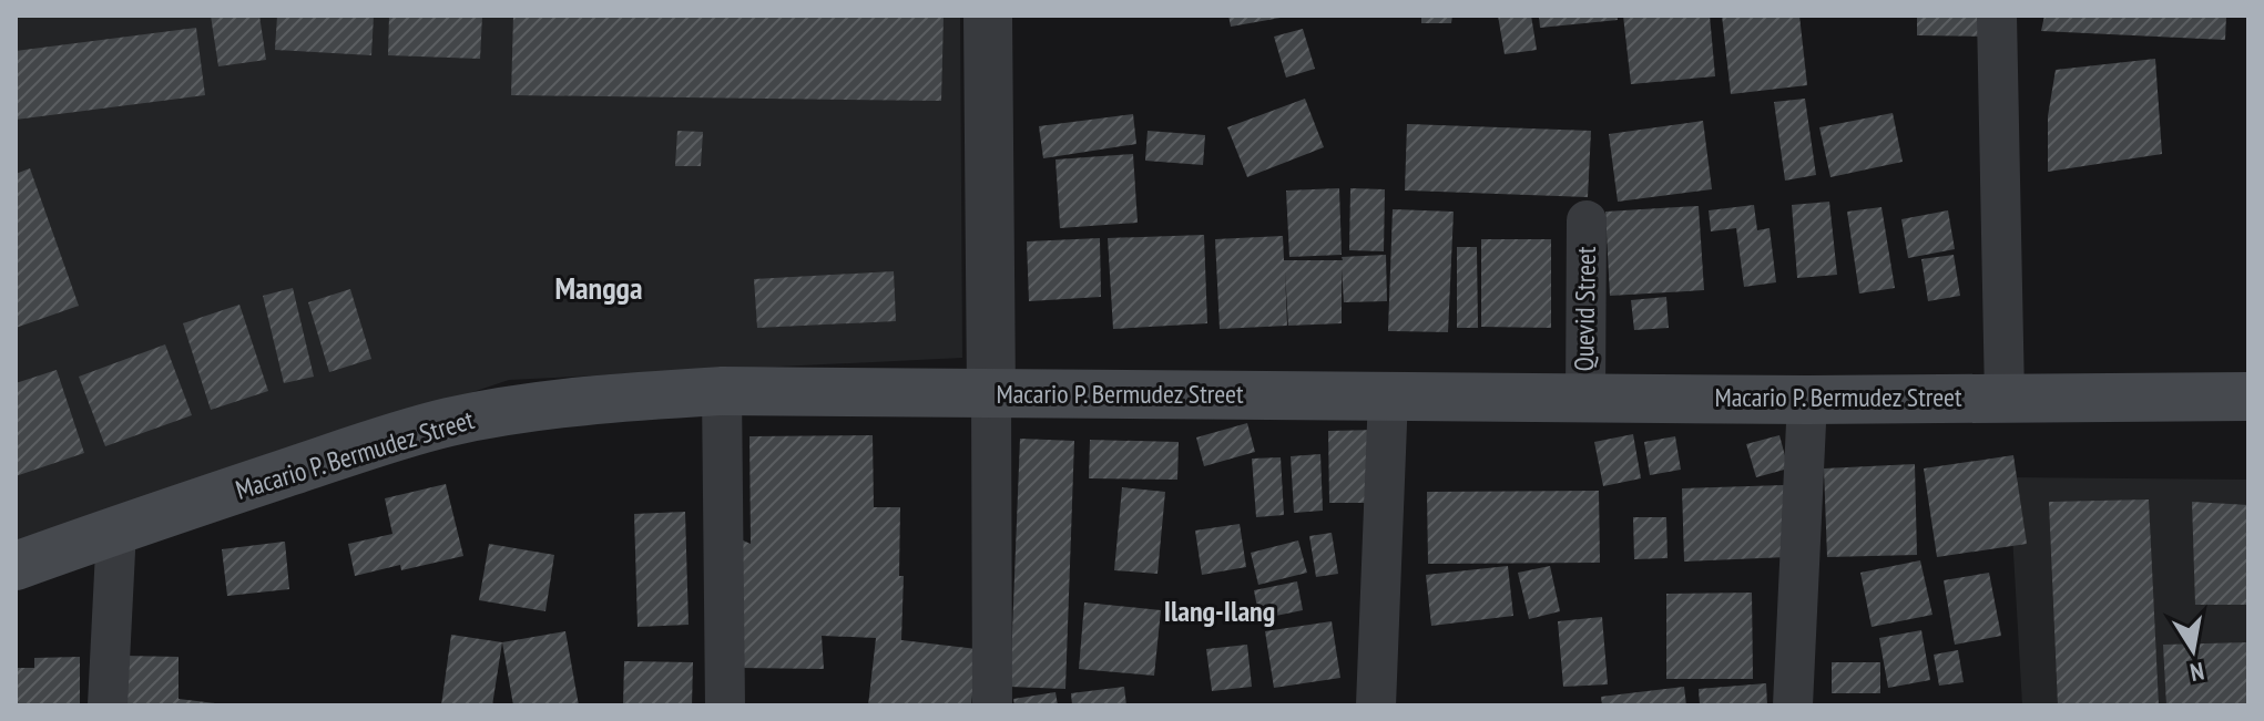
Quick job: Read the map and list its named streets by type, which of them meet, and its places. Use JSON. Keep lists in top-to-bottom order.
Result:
{
  "streets": {
    "main road": ["Macario P. Bermudez Street"],
    "street": ["Quevid Street"]
  },
  "crossings": [
    ["Quevid Street", "Macario P. Bermudez Street"]
  ],
  "districts": ["Mangga", "Ilang-Ilang"],
  "north": "bottom"
}
